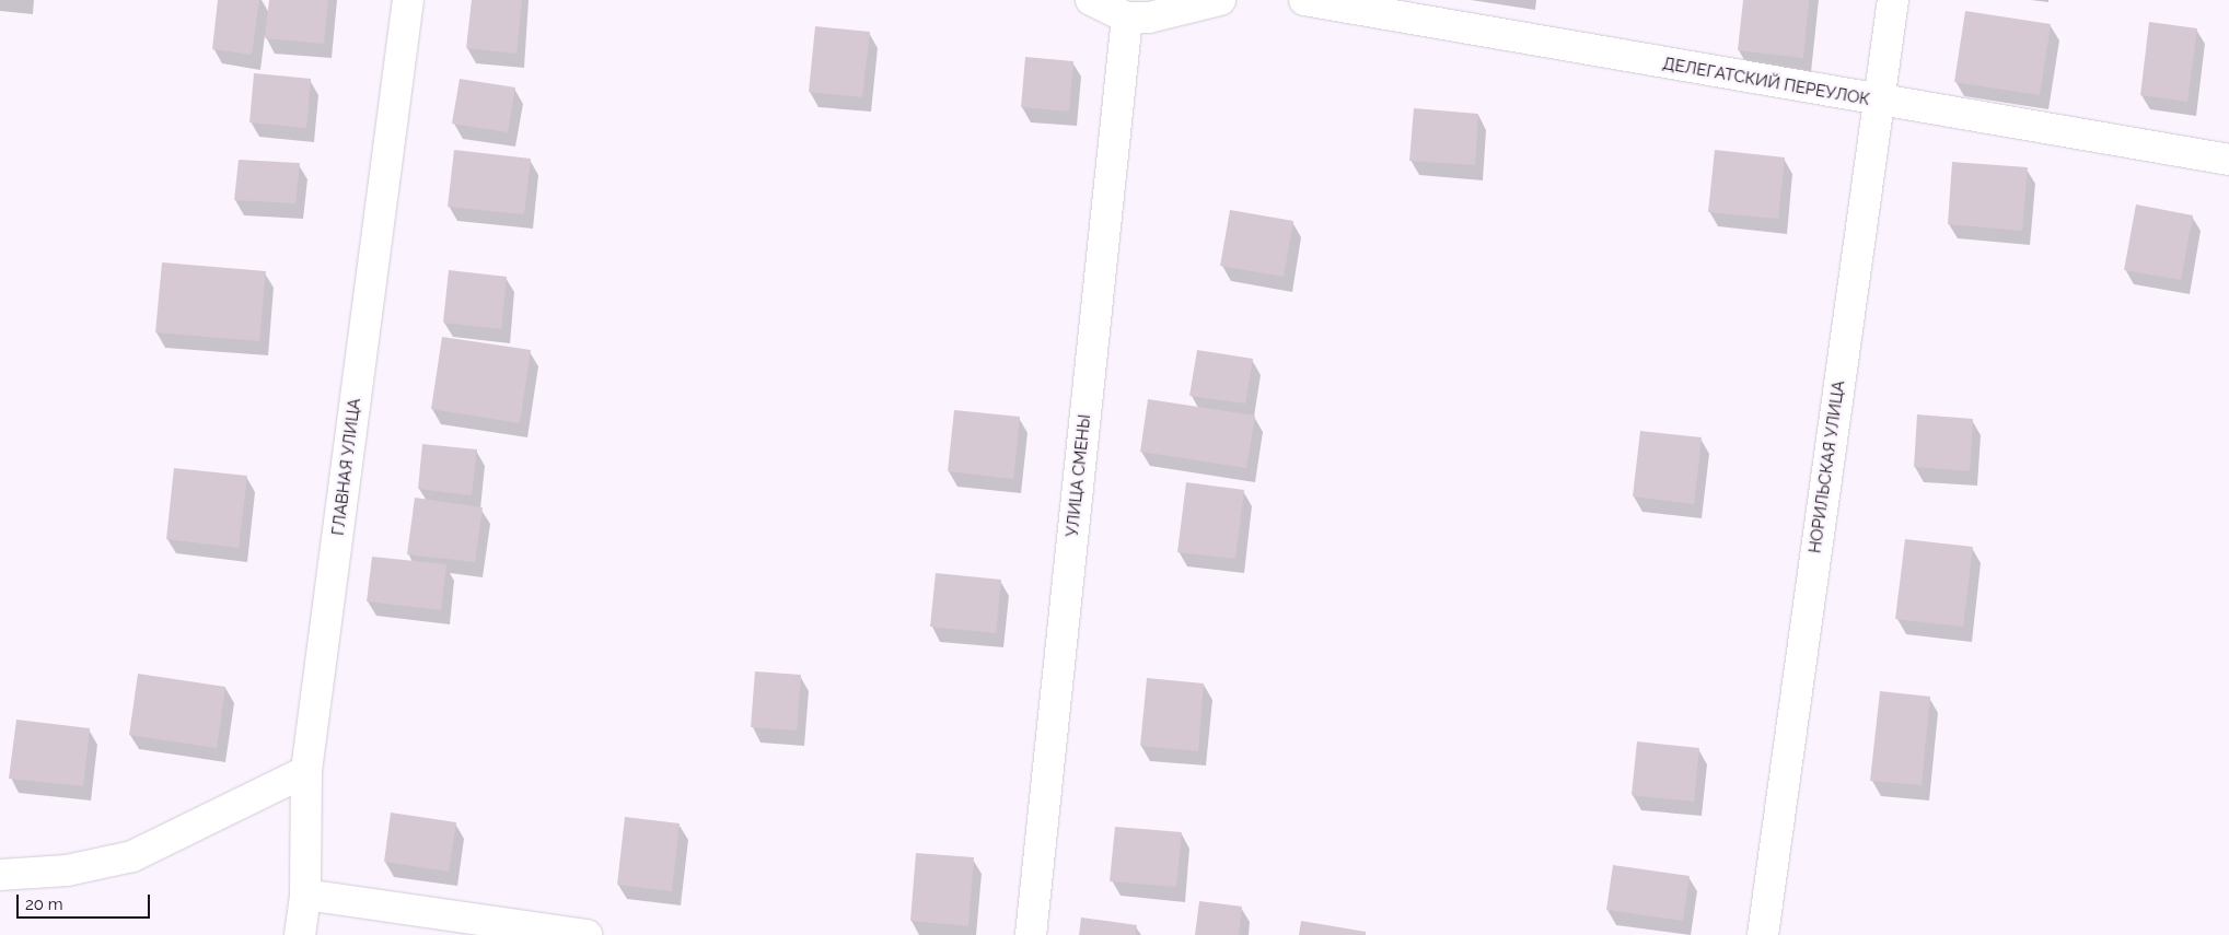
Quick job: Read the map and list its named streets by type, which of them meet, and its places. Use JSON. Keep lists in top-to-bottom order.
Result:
{
  "streets": {
    "street": [
      "ДЕЛЕГАТСКИЙ ПЕРЕУЛОК",
      "ГЛАВНАЯ УЛИЦА",
      "НОРИЛЬСКАЯ УЛИЦА",
      "УЛИЦА СМЕНЫ"
    ]
  },
  "crossings": [
    ["ДЕЛЕГАТСКИЙ ПЕРЕУЛОК", "НОРИЛЬСКАЯ УЛИЦА"]
  ],
  "scale_bar": "20 m"
}
